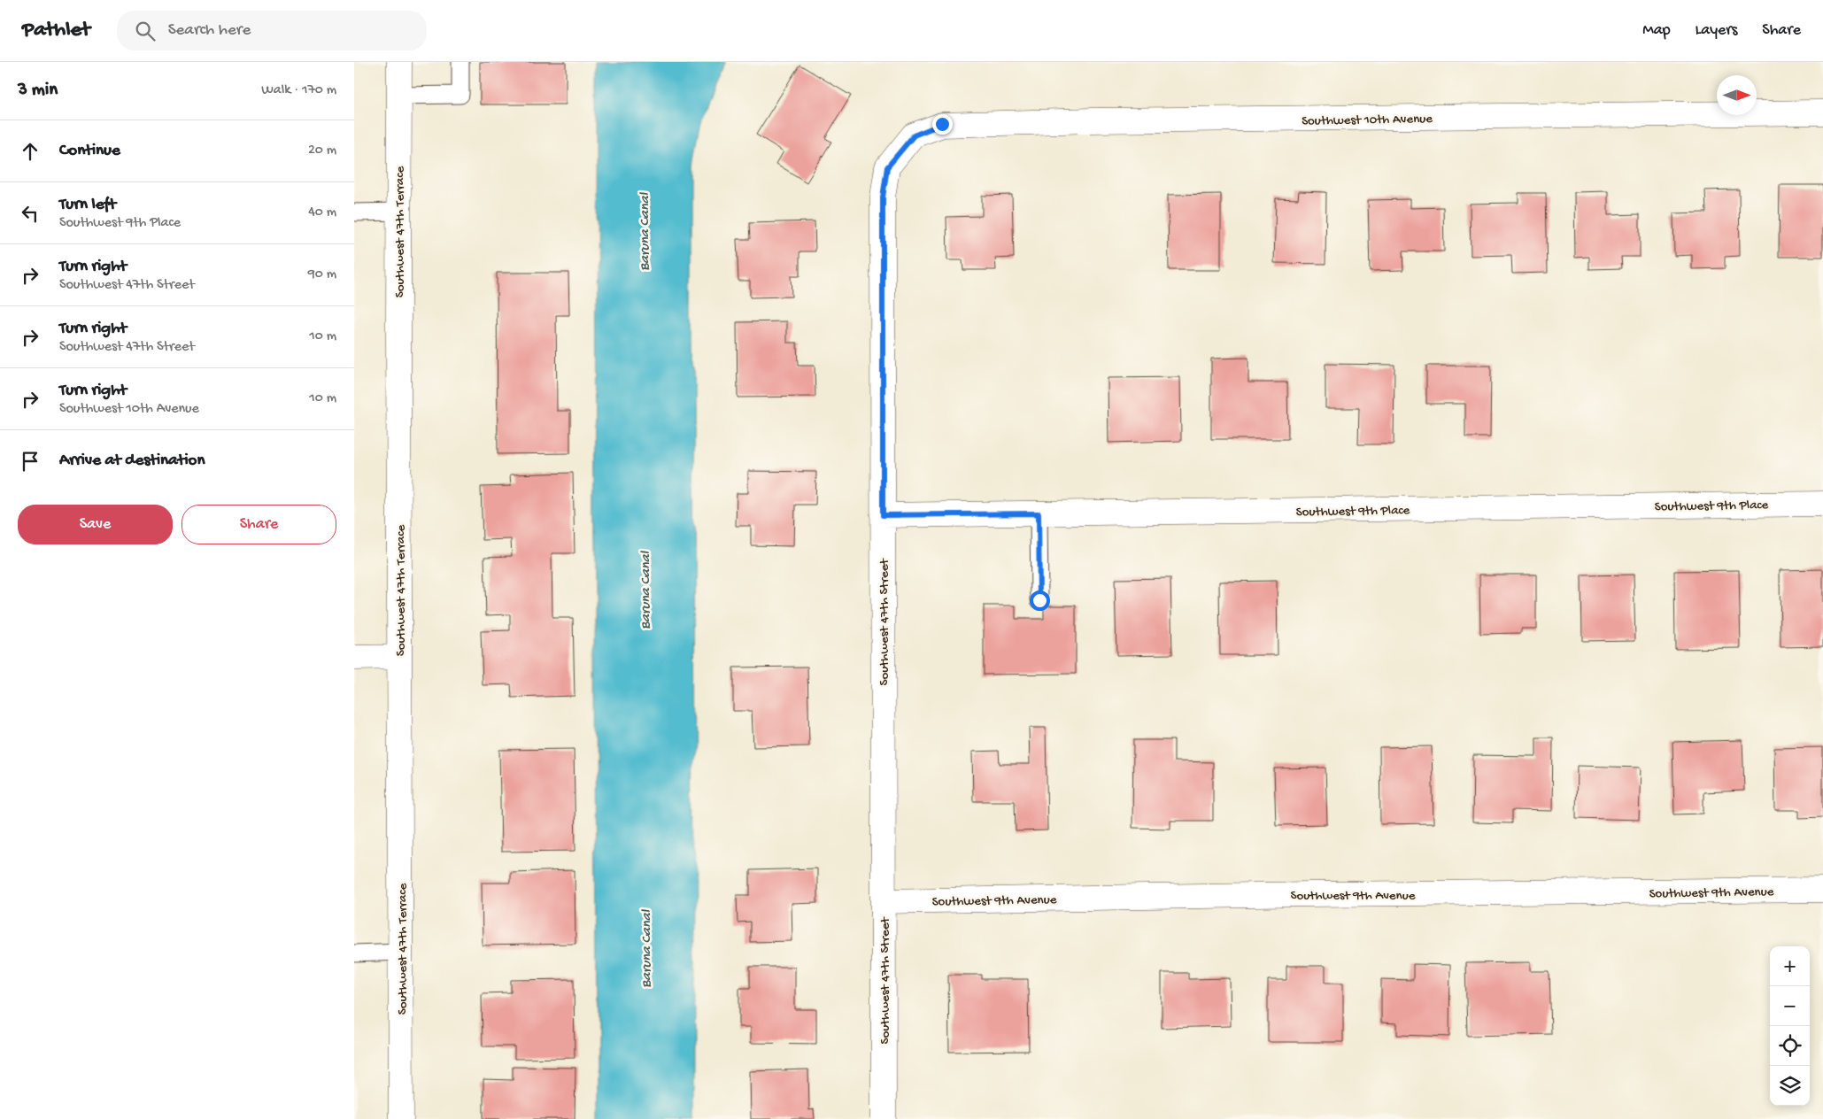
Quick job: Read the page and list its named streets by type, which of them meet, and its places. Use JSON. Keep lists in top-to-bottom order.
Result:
{
  "streets": {
    "street": [
      "Southwest 10th Avenue",
      "Southwest 47th Terrace",
      "Southwest 9th Place",
      "Southwest 47th Street",
      "Southwest 9th Avenue"
    ]
  },
  "crossings": [
    ["Southwest 10th Avenue", "Southwest 47th Street"],
    ["Southwest 9th Place", "Southwest 47th Street"],
    ["Southwest 47th Street", "Southwest 9th Avenue"]
  ],
  "water": ["Baruna Canal"],
  "north": "right",
  "page": {
    "header": "Pathlet",
    "search": "Search here",
    "nav": ["Map", "Layers", "Share"],
    "heading": ["3 min", "Walk · 170 m"],
    "list": [
      ["Continue", "20 m"],
      ["Turn left", "Southwest 9th Place", "40 m"],
      ["Turn right", "Southwest 47th Street", "90 m"],
      ["Turn right", "Southwest 47th Street", "10 m"],
      ["Turn right", "Southwest 10th Avenue", "10 m"],
      "Arrive at destination"
    ],
    "buttons": ["Save", "Share"],
    "map_buttons": ["+", "−"]
  }
}
